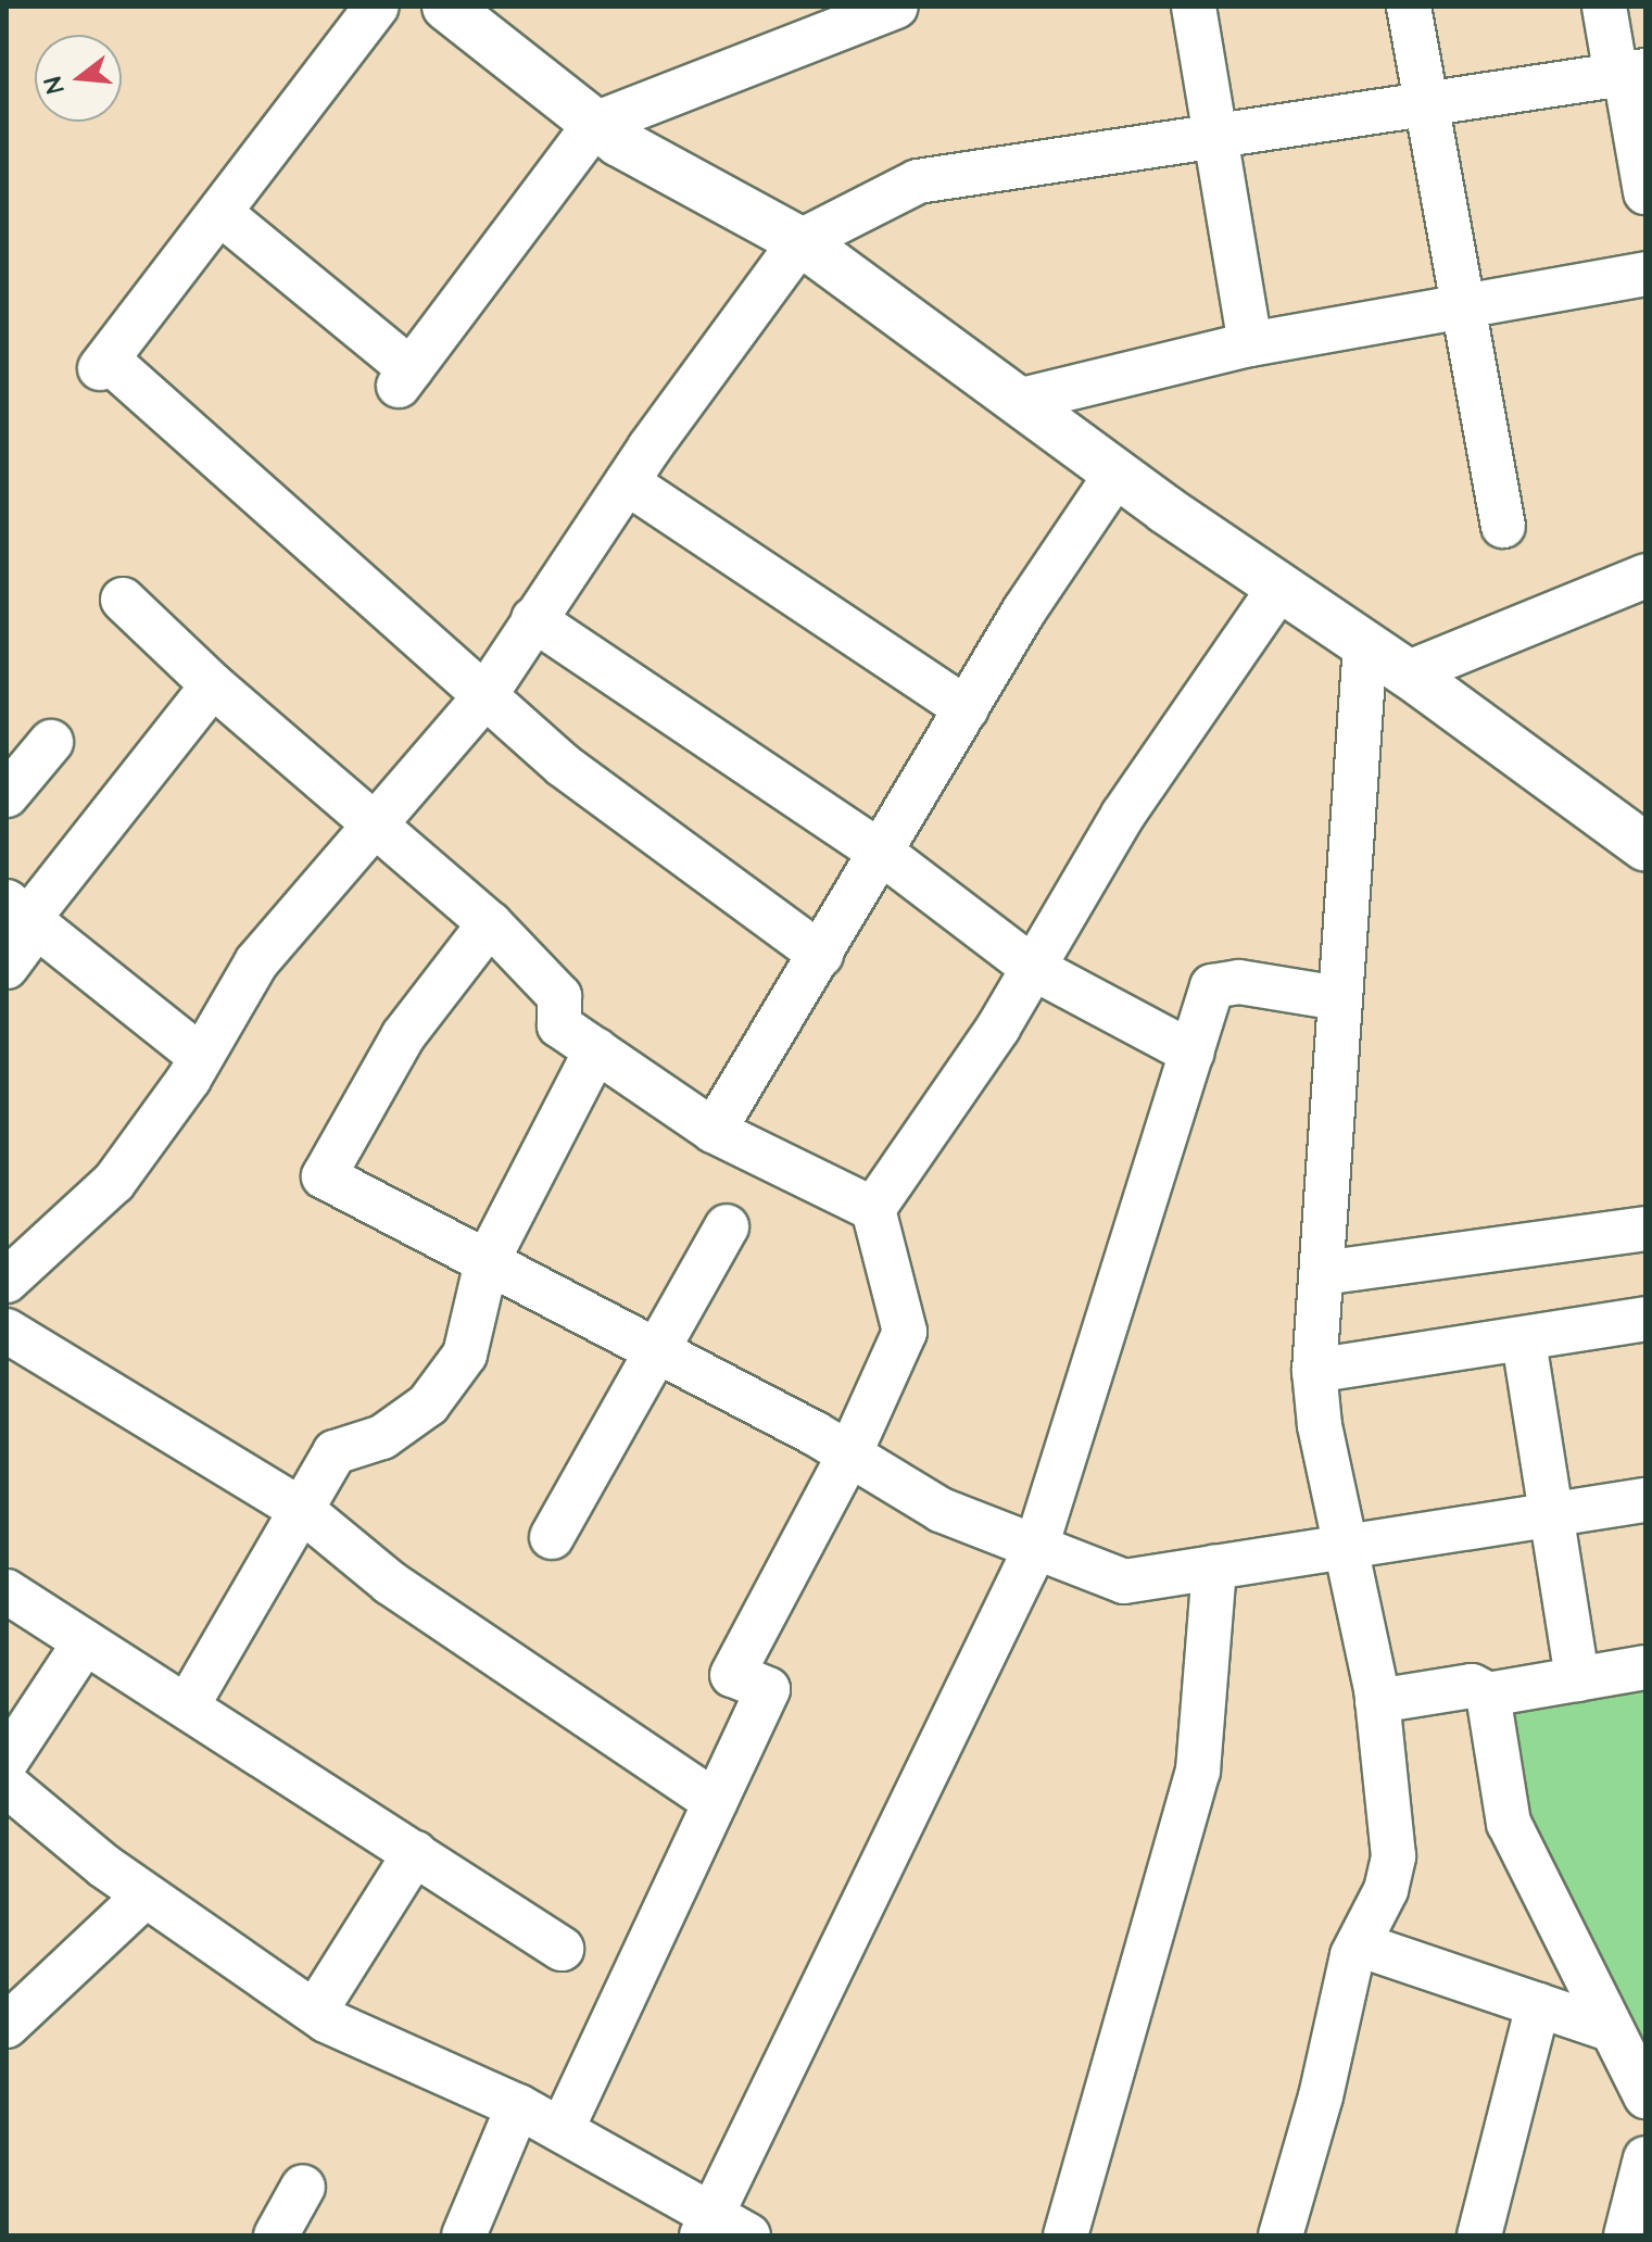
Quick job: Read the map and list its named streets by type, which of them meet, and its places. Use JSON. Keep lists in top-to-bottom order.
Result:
{
  "north": "left"
}
